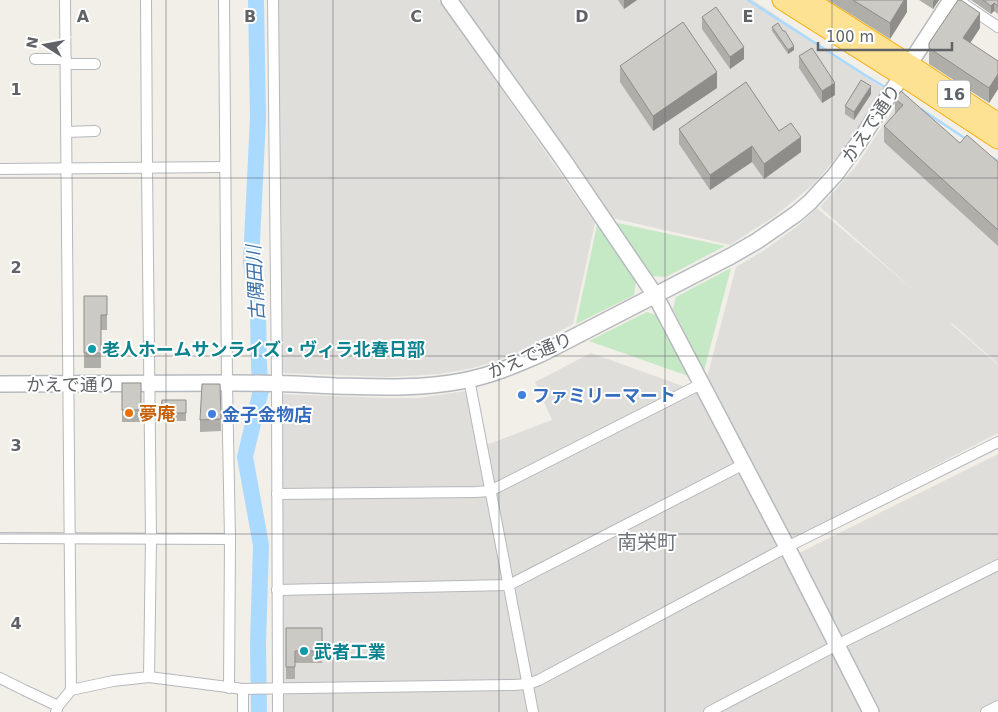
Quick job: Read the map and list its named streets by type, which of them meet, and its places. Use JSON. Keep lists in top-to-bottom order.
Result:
{
  "streets": {
    "highway": ["16"],
    "street": ["かえで通り"]
  },
  "crossings": [
    ["16", "かえで通り"]
  ],
  "districts": ["南栄町"],
  "water": ["古隅田川"],
  "places": [
    "老人ホームサンライズ・ヴィラ北春日部",
    "ファミリーマート",
    "夢庵",
    "金子金物店",
    "武者工業"
  ],
  "scale_bar": "100 m",
  "north": "left",
  "grid": {
    "columns": [
      "A",
      "B",
      "C",
      "D",
      "E"
    ],
    "rows": [
      "1",
      "2",
      "3",
      "4"
    ]
  }
}
